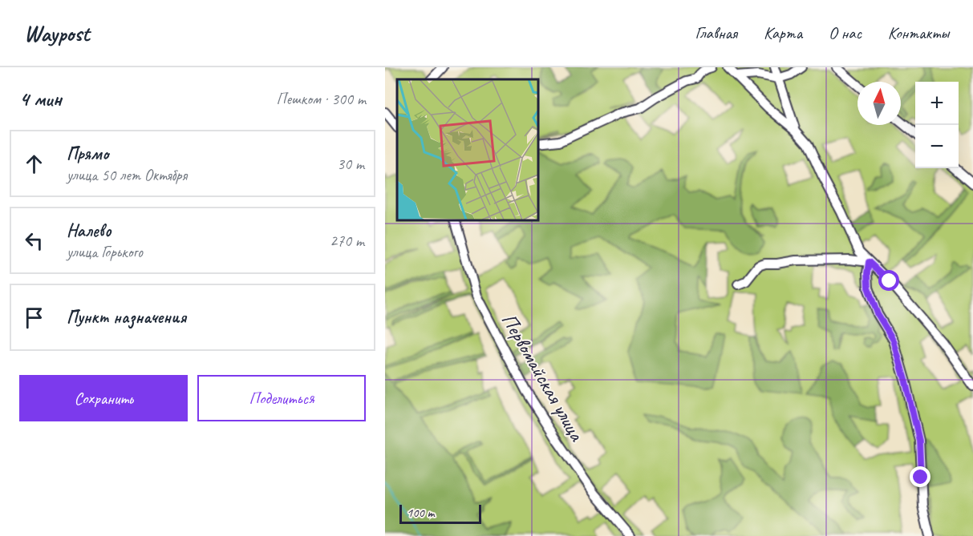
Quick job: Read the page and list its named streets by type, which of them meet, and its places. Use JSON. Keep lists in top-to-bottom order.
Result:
{
  "streets": {
    "street": ["Первомайская улица"]
  },
  "scale_bar": "100 m",
  "north": "top",
  "page": {
    "header": "Waypost",
    "nav": [
      "Главная",
      "Карта",
      "О нас",
      "Контакты"
    ],
    "heading": ["4 мин", "Пешком · 300 m"],
    "map_buttons": ["+", "−"],
    "list": [
      ["Прямо", "улица 50 лет Октября", "30 m"],
      ["Налево", "улица Горького", "270 m"],
      "Пункт назначения"
    ],
    "buttons": ["Сохранить", "Поделиться"],
    "scale": "100 m"
  }
}
